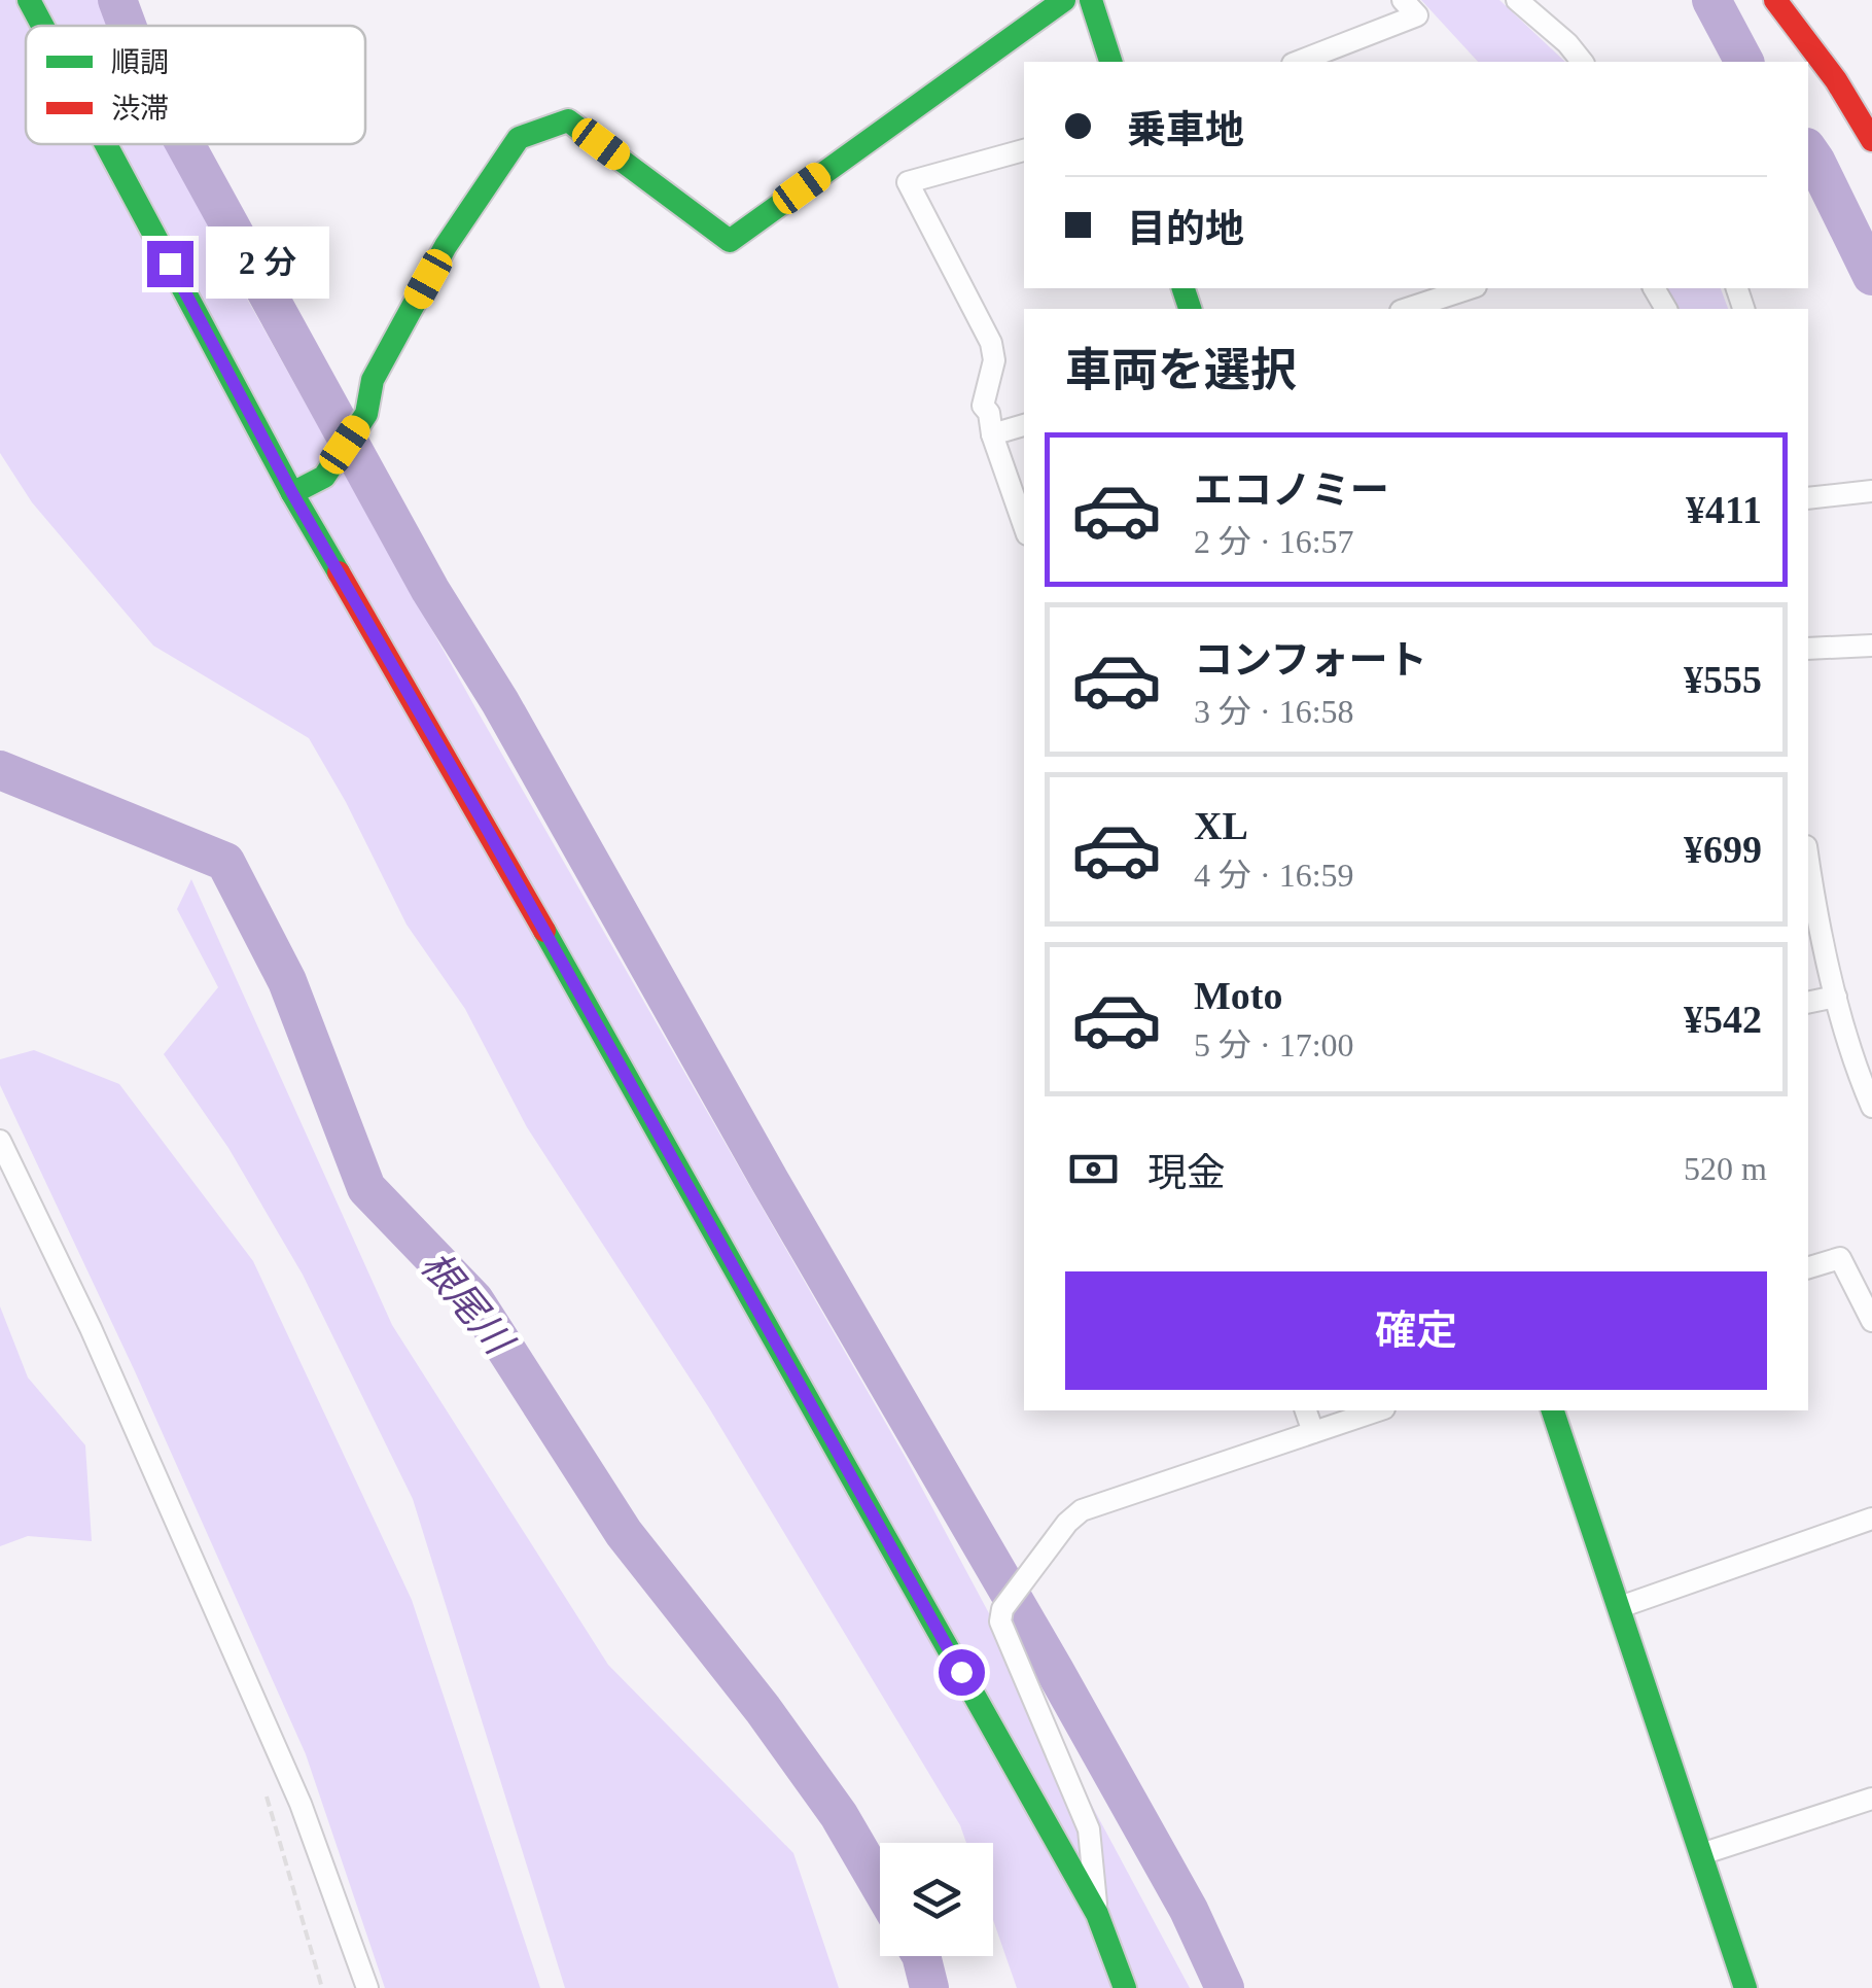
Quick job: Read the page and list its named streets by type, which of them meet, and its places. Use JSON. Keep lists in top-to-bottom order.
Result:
{
  "water": ["根尾川"],
  "legend": ["順調", "渋滞"],
  "page": {
    "banner": ["乗車地", "目的地"],
    "bubble": "2 分",
    "heading": "車両を選択",
    "list": [
      {
        "name": "エコノミー",
        "note": "2 分 · 16:57",
        "value": "¥411"
      },
      {
        "name": "コンフォート",
        "note": "3 分 · 16:58",
        "value": "¥555"
      },
      {
        "name": "XL",
        "note": "4 分 · 16:59",
        "value": "¥699"
      },
      {
        "name": "Moto",
        "note": "5 分 · 17:00",
        "value": "¥542"
      }
    ],
    "pay": ["現金", "520 m"],
    "buttons": "確定"
  }
}
